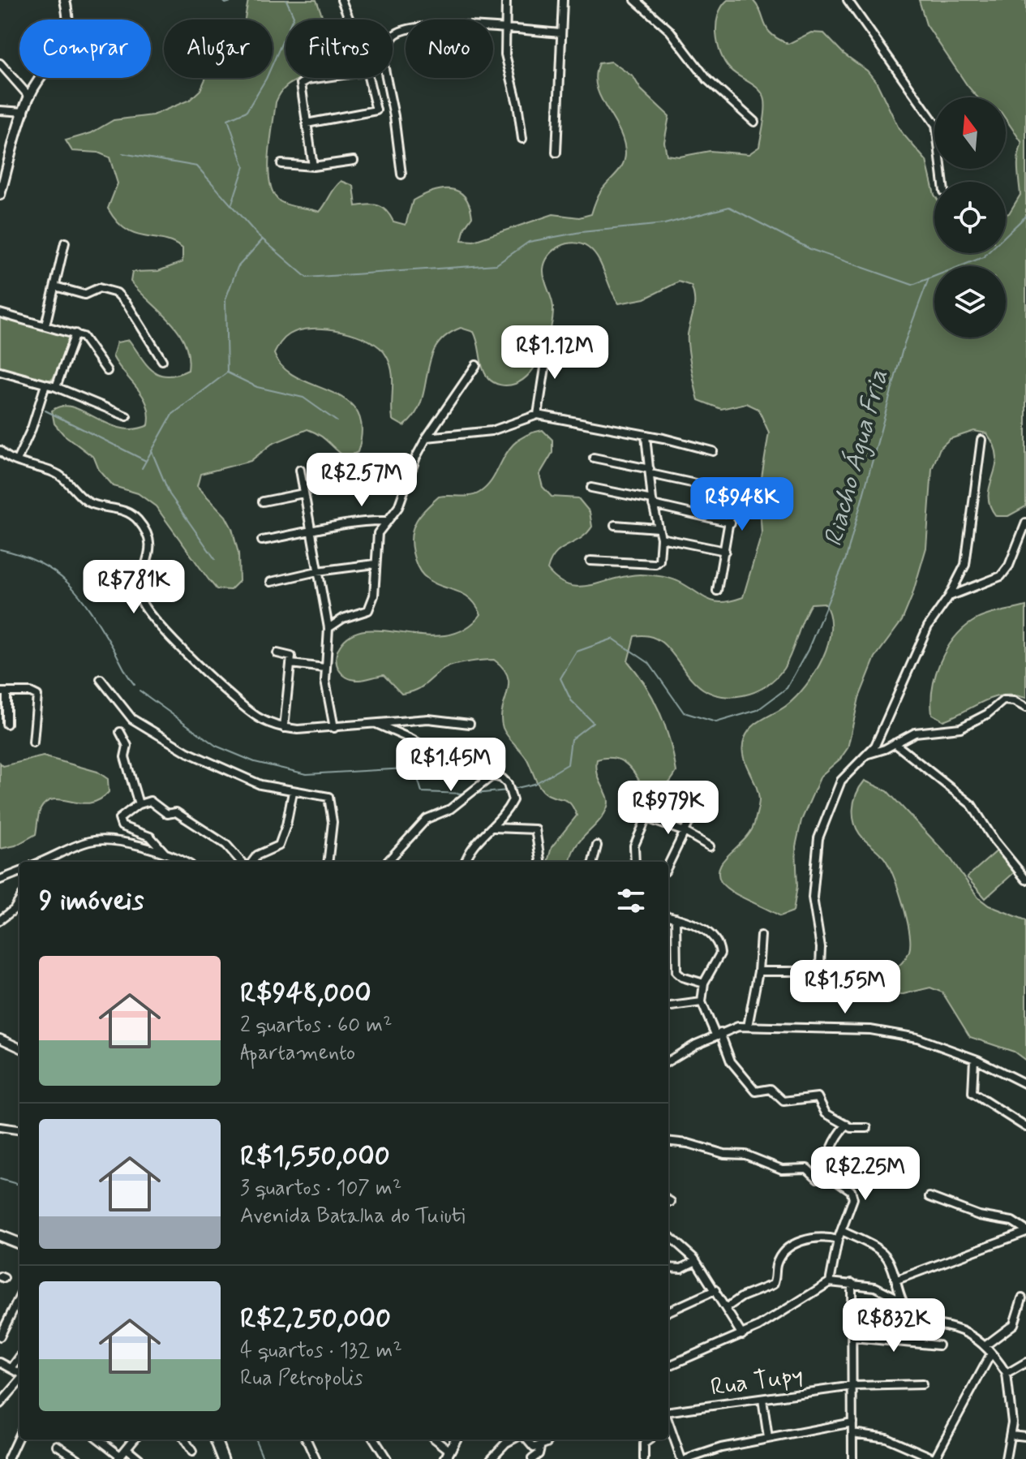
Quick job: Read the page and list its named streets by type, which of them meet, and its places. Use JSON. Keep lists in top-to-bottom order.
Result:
{
  "streets": {
    "street": ["Rua Tupy"]
  },
  "water": ["Riacho Água Fria"],
  "north": "top",
  "page": {
    "chip": [
      "Comprar",
      "Alugar",
      "Filtros",
      "Novo"
    ],
    "price": [
      "R$1.12M",
      "R$2.57M",
      "R$948K",
      "R$781K",
      "R$1.45M",
      "R$979K",
      "R$1.55M",
      "R$2.25M",
      "R$832K"
    ],
    "heading": "9 imóveis",
    "list": [
      {
        "name": "R$948,000",
        "note": "2 quartos · 60 m² · Apartamento"
      },
      {
        "name": "R$1,550,000",
        "note": "3 quartos · 107 m² · Avenida Batalha do Tuiuti"
      },
      {
        "name": "R$2,250,000",
        "note": "4 quartos · 132 m² · Rua Petropolis"
      }
    ]
  }
}
